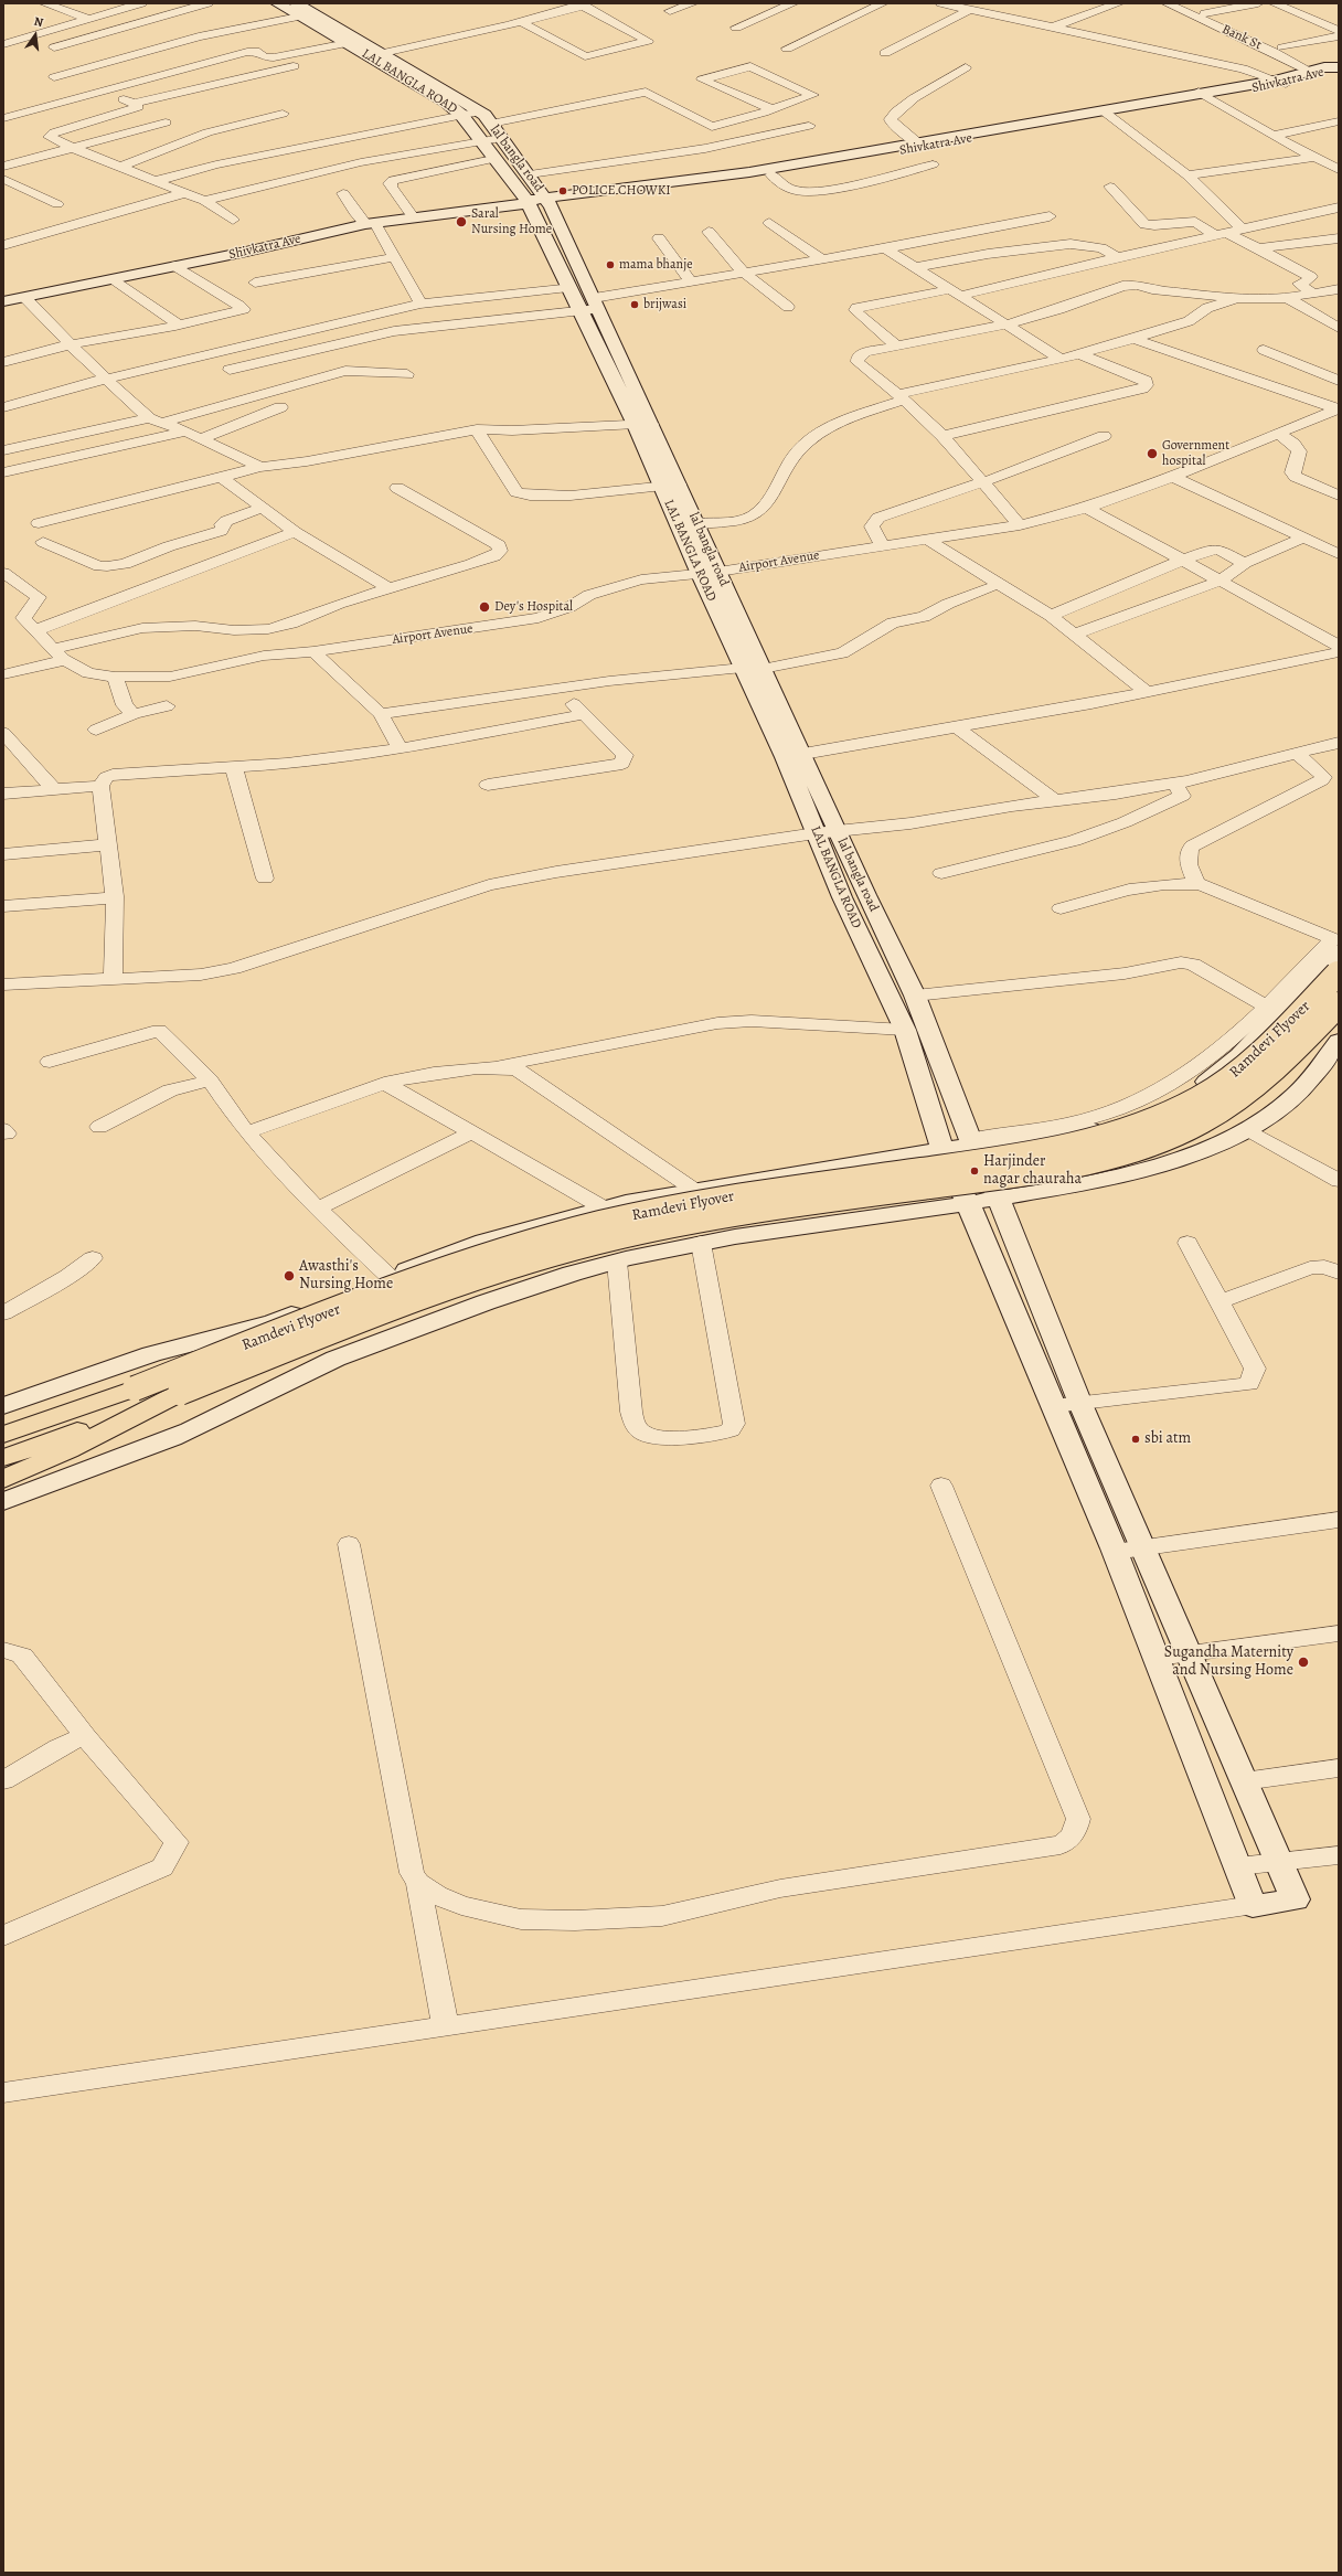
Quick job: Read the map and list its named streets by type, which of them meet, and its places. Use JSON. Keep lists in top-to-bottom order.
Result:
{
  "streets": {
    "highway": ["Ramdevi Flyover"],
    "street": [
      "Bank St",
      "Shivkatra Ave",
      "LAL BANGLA ROAD",
      "lal bangla road",
      "Airport Avenue"
    ]
  },
  "crossings": [
    ["Bank St", "Shivkatra Ave"],
    ["Shivkatra Ave", "LAL BANGLA ROAD"],
    ["Shivkatra Ave", "lal bangla road"],
    ["LAL BANGLA ROAD", "lal bangla road"],
    ["LAL BANGLA ROAD", "Airport Avenue"],
    ["lal bangla road", "Airport Avenue"]
  ],
  "places": [
    "POLICE CHOWKI",
    "Saral Nursing Home",
    "mama bhanje",
    "brijwasi",
    "Government hospital",
    "Dey's Hospital",
    "Harjinder nagar chauraha",
    "Awasthi's Nursing Home",
    "sbi atm",
    "Sugandha Maternity and Nursing Home"
  ],
  "north": "top"
}
